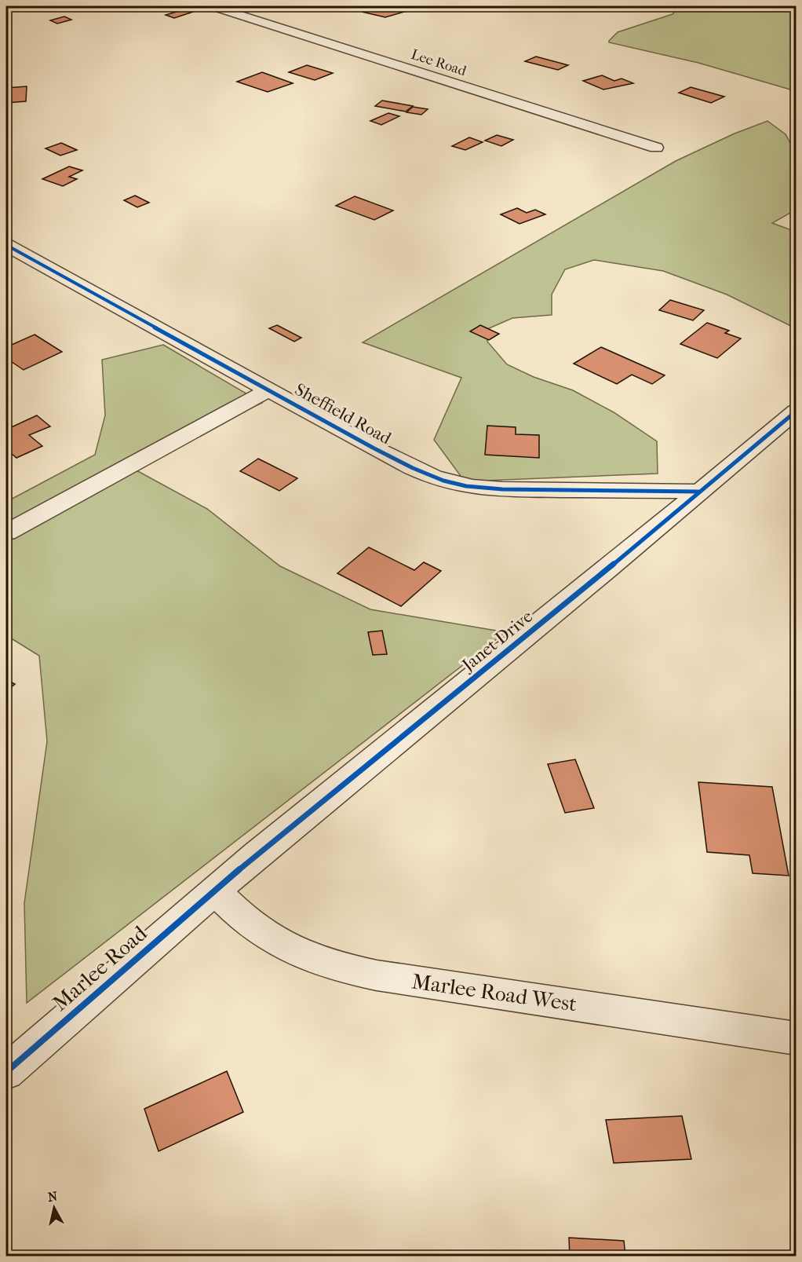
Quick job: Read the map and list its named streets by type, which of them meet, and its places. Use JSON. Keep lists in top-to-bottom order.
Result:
{
  "streets": {
    "street": [
      "Lee Road",
      "Sheffield Road",
      "Janet Drive",
      "Marlee Road",
      "Marlee Road West"
    ]
  },
  "crossings": [
    ["Sheffield Road", "Janet Drive"],
    ["Janet Drive", "Marlee Road"],
    ["Janet Drive", "Marlee Road West"],
    ["Marlee Road", "Marlee Road West"]
  ],
  "north": "top"
}
